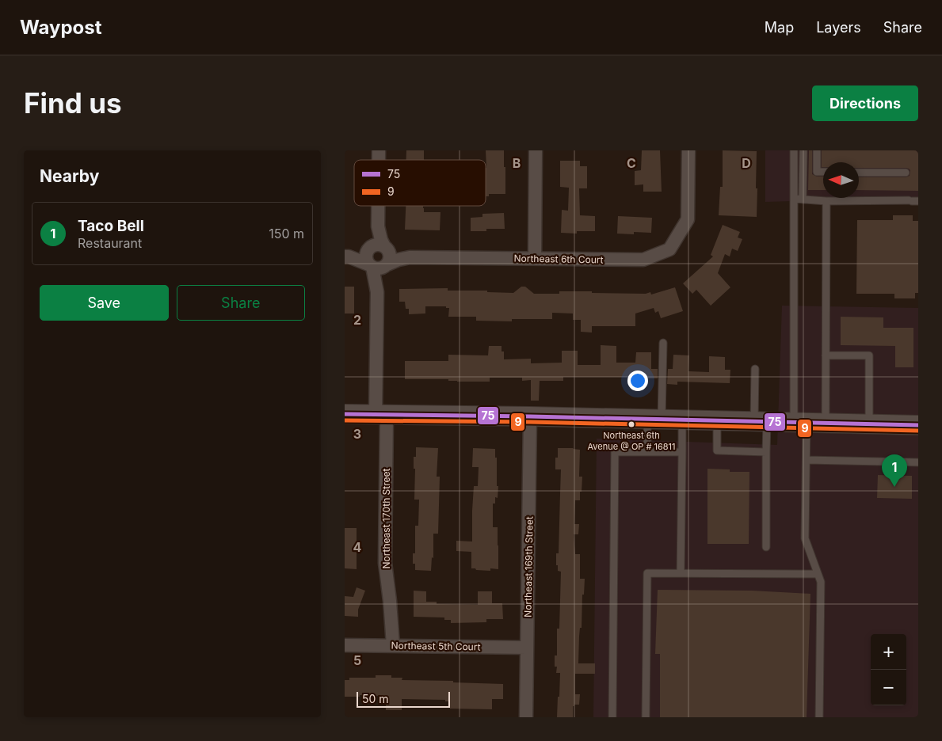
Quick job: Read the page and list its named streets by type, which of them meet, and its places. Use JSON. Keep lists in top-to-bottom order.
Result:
{
  "streets": {
    "street": [
      "Northeast 6th Court",
      "Northeast 170th Street",
      "Northeast 169th Street",
      "Northeast 5th Court"
    ]
  },
  "crossings": [
    ["Northeast 6th Court", "Northeast 170th Street"],
    ["Northeast 170th Street", "Northeast 5th Court"],
    ["Northeast 169th Street", "Northeast 5th Court"]
  ],
  "places": ["Northeast 6th Avenue @ OP # 16811"],
  "lines": ["transit line 75", "transit line 9"],
  "legend": ["75", "9"],
  "scale_bar": "50 m",
  "north": "left",
  "page": {
    "header": "Waypost",
    "nav": ["Map", "Layers", "Share"],
    "buttons": [
      "Directions",
      ["Save", "Share"]
    ],
    "title": "Find us",
    "heading": "Nearby",
    "list": [
      {
        "mark": "1",
        "name": "Taco Bell",
        "note": "Restaurant",
        "value": "150 m"
      }
    ],
    "pins": "1",
    "map_buttons": ["+", "−"],
    "scale": "50 m"
  },
  "grid": {
    "columns": ["B", "C", "D"],
    "rows": [
      "2",
      "3",
      "4",
      "5"
    ]
  }
}
